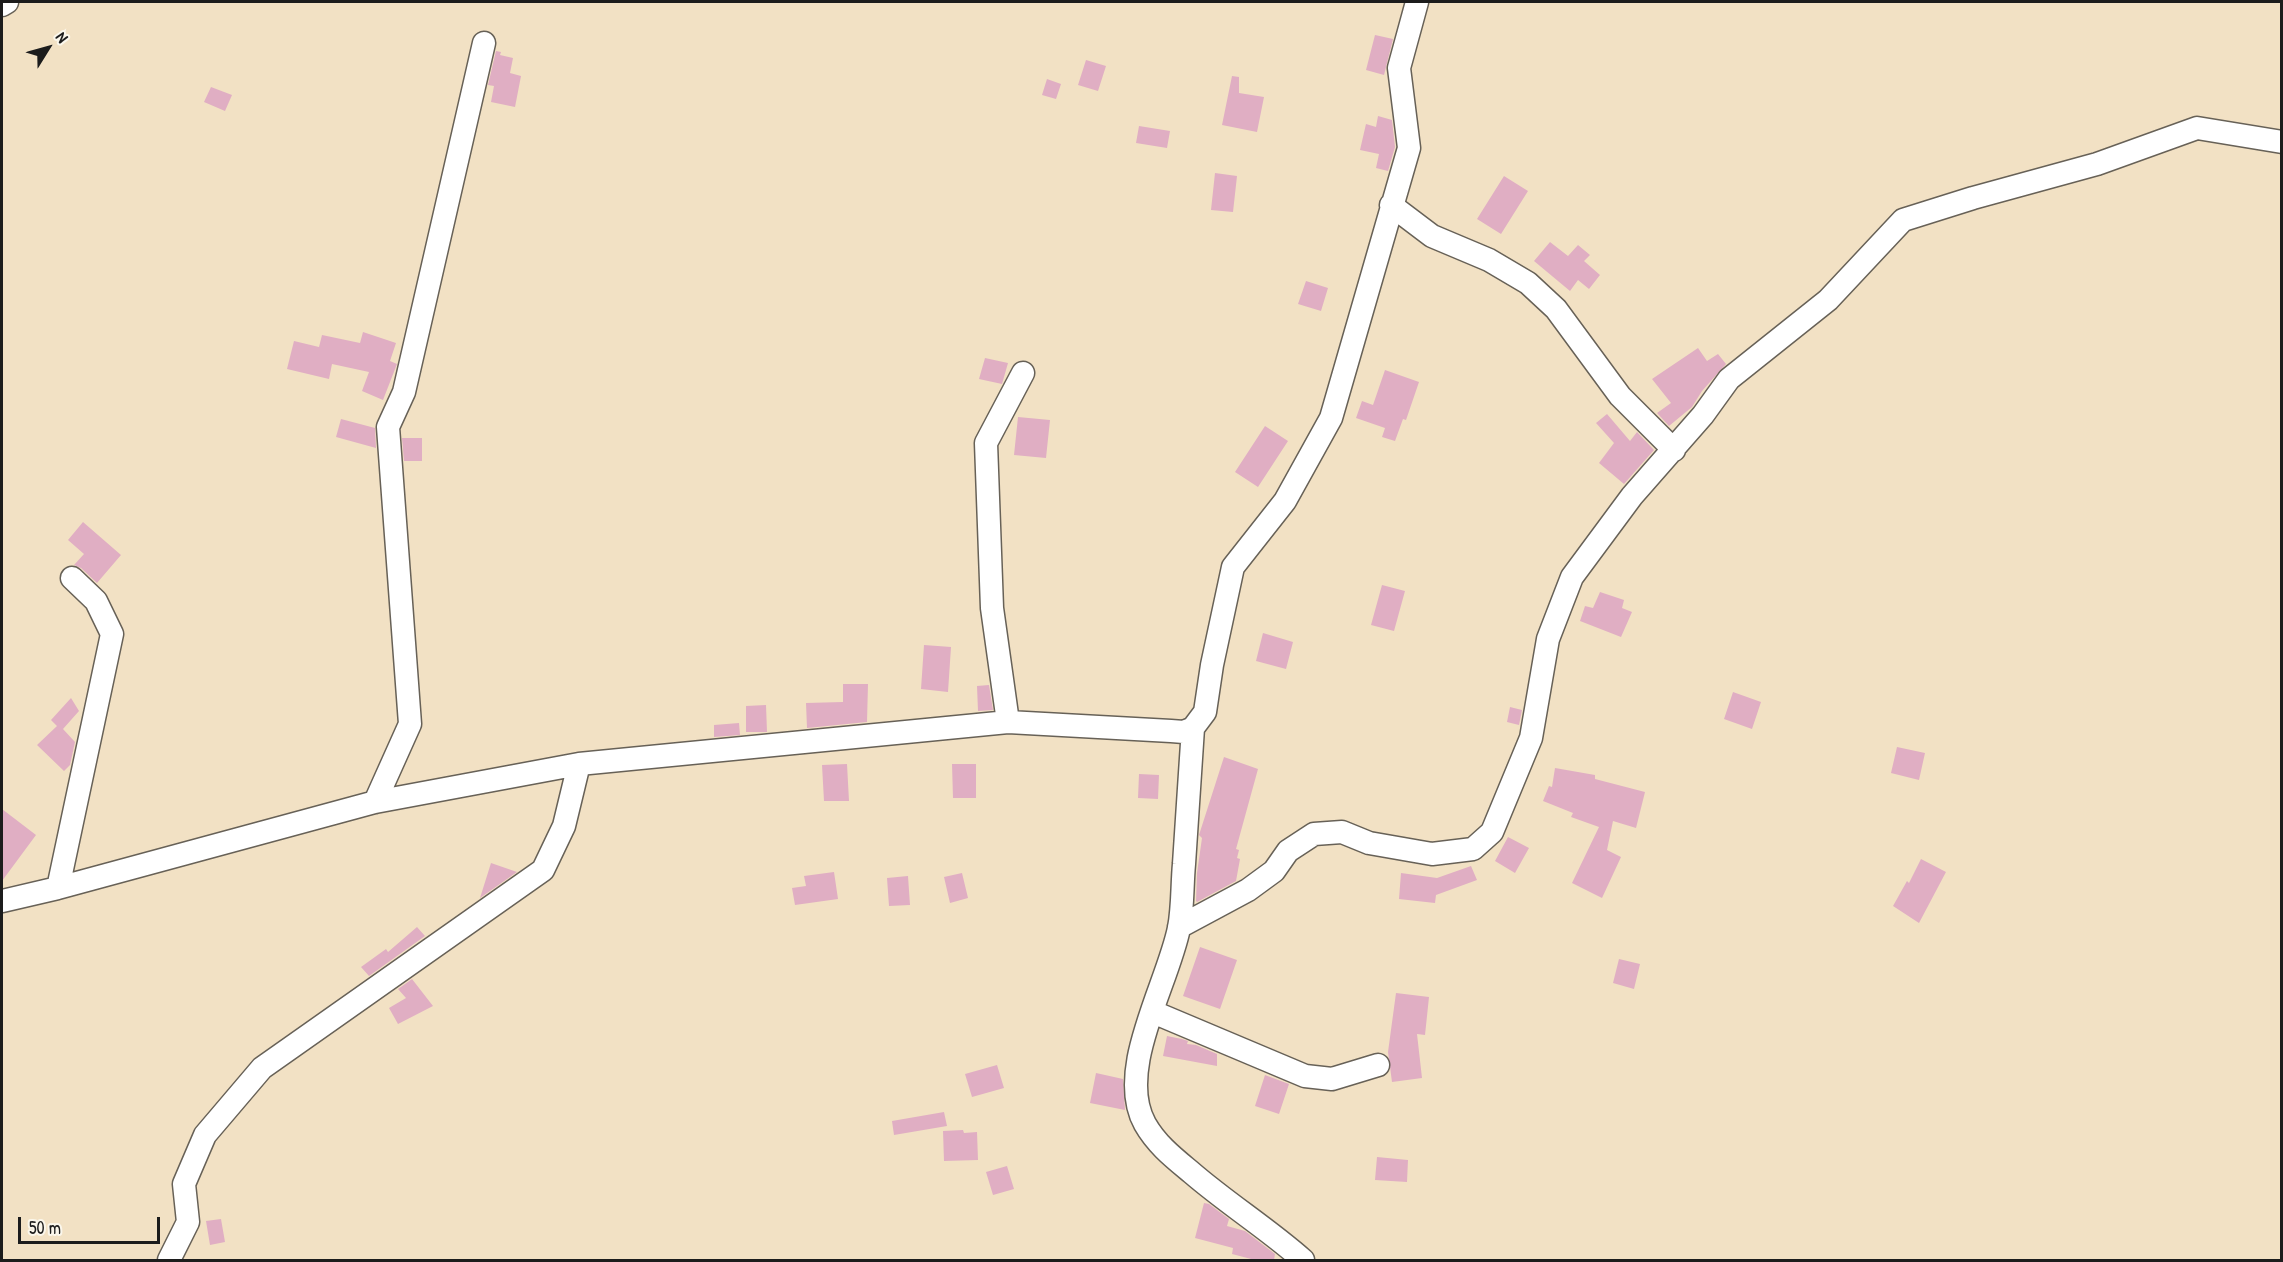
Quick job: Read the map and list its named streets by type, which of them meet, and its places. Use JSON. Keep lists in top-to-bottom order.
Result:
{
  "scale_bar": "50 m",
  "north": "top right"
}
